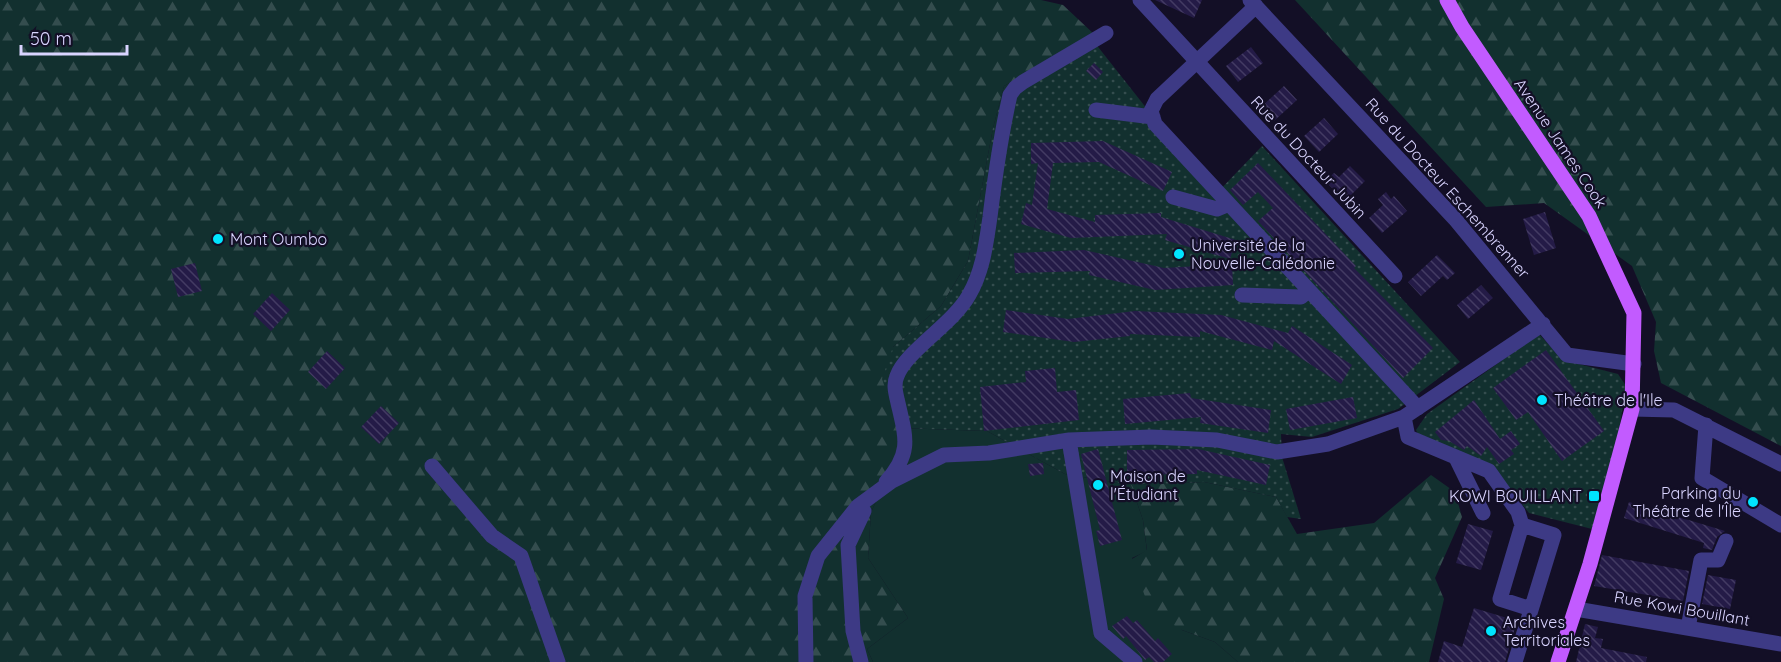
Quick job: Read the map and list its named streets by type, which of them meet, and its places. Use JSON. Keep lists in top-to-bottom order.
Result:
{
  "streets": {
    "main road": ["Avenue James Cook"],
    "street": ["Rue du Docteur Jubin", "Rue du Docteur Eschembrenner", "Rue Kowi Bouillant"]
  },
  "crossings": [
    ["Avenue James Cook", "Rue du Docteur Eschembrenner"],
    ["Avenue James Cook", "Rue Kowi Bouillant"]
  ],
  "places": {
    "other": [
      "Mont Oumbo",
      "Université de la Nouvelle-Calédonie",
      "Théâtre de l'Ile",
      "Maison de l'Étudiant",
      "Parking du Théâtre de l'Île",
      "Archives Territoriales"
    ],
    "transit": ["KOWI BOUILLANT"]
  },
  "scale_bar": "50 m"
}
